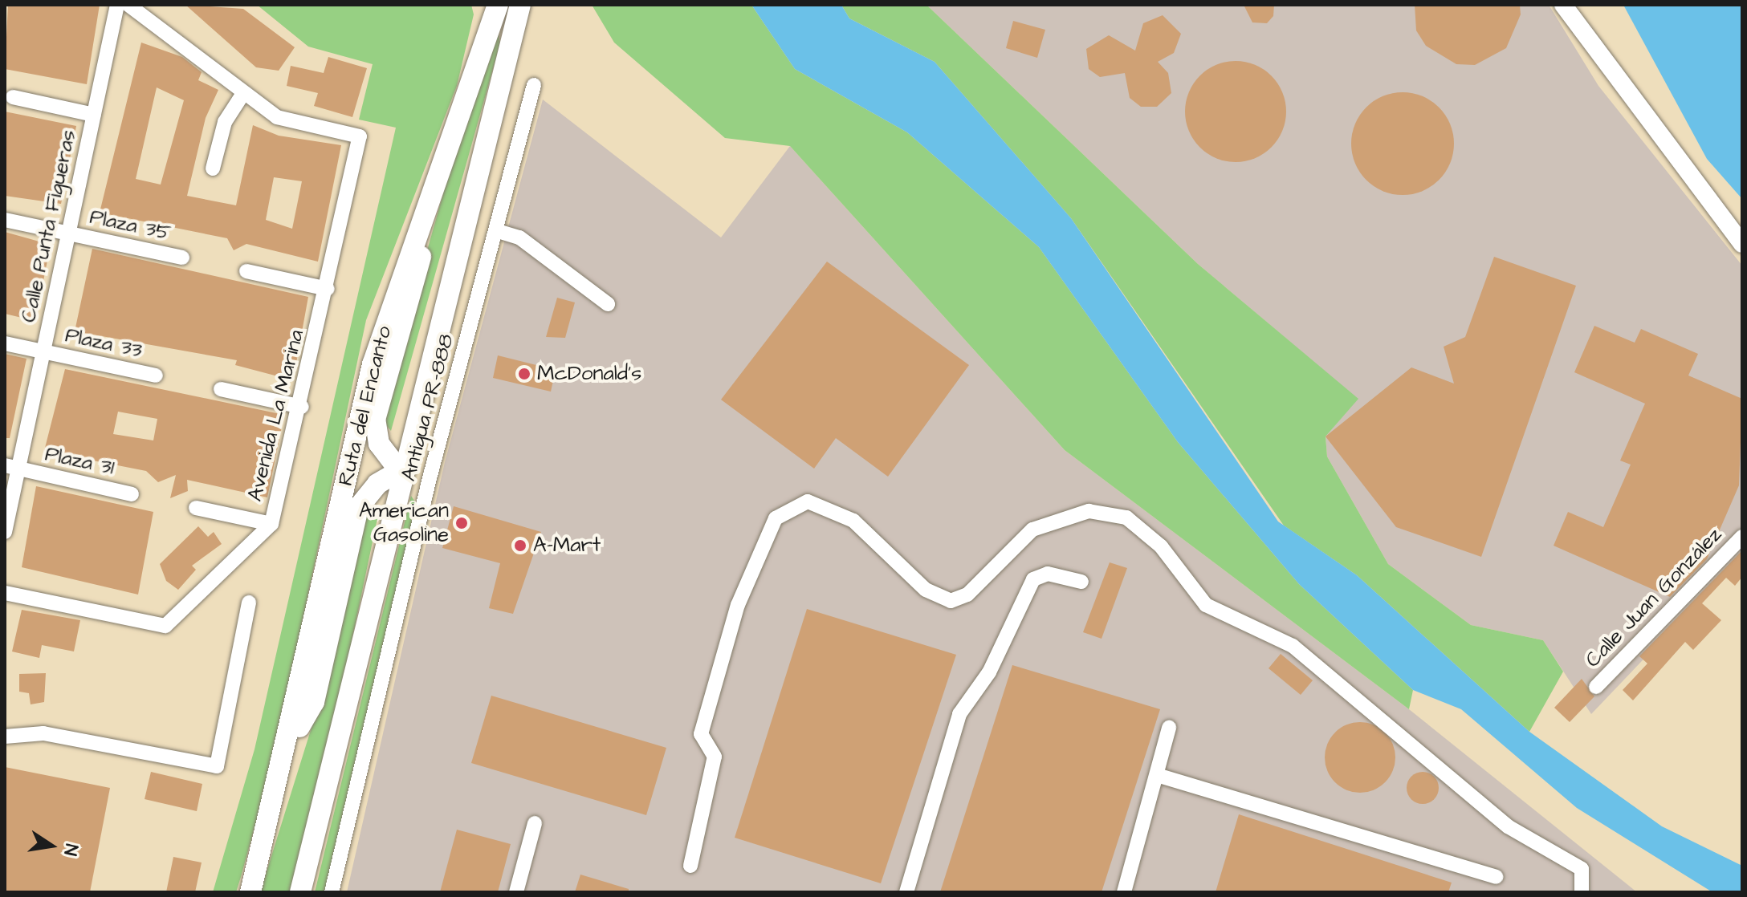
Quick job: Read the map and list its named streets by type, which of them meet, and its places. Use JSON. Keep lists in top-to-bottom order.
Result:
{
  "streets": {
    "main road": ["Ruta del Encanto"],
    "street": [
      "Plaza 35",
      "Calle Punta Figueras",
      "Plaza 33",
      "Antigua PR-888",
      "Avenida La Marina",
      "Plaza 31",
      "Calle Juan González"
    ]
  },
  "crossings": [
    ["Plaza 35", "Calle Punta Figueras"],
    ["Calle Punta Figueras", "Plaza 33"],
    ["Calle Punta Figueras", "Plaza 31"]
  ],
  "places": ["McDonald's", "American Gasoline", "A-Mart"],
  "north": "right"
}
